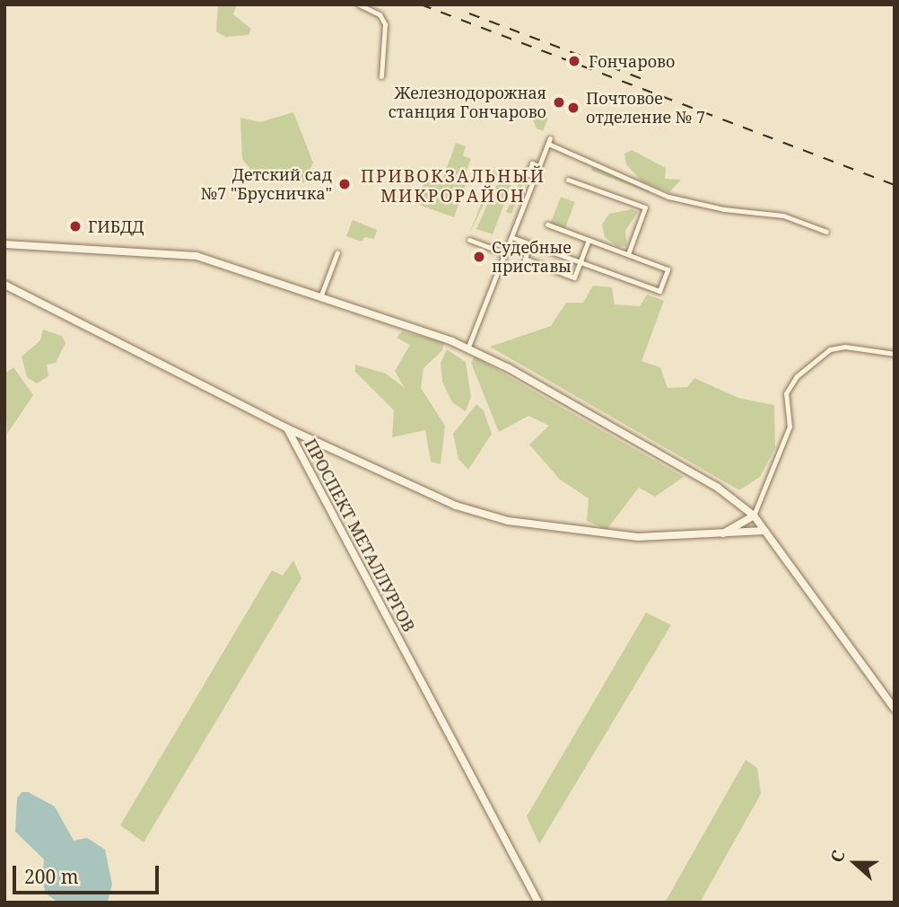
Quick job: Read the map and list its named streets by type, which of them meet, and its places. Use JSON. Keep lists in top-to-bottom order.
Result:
{
  "streets": {
    "street": ["ПРОСПЕКТ МЕТАЛЛУРГОВ"]
  },
  "districts": ["ПРИВОКЗАЛЬНЫЙ МИКРОРАЙОН"],
  "places": [
    "Гончарово",
    "Железнодорожная станция Гончарово",
    "Почтовое отделение № 7",
    "Детский сад №7 \"Брусничка\"",
    "ГИБДД",
    "Судебные приставы"
  ],
  "scale_bar": "200 m",
  "north": "left"
}
